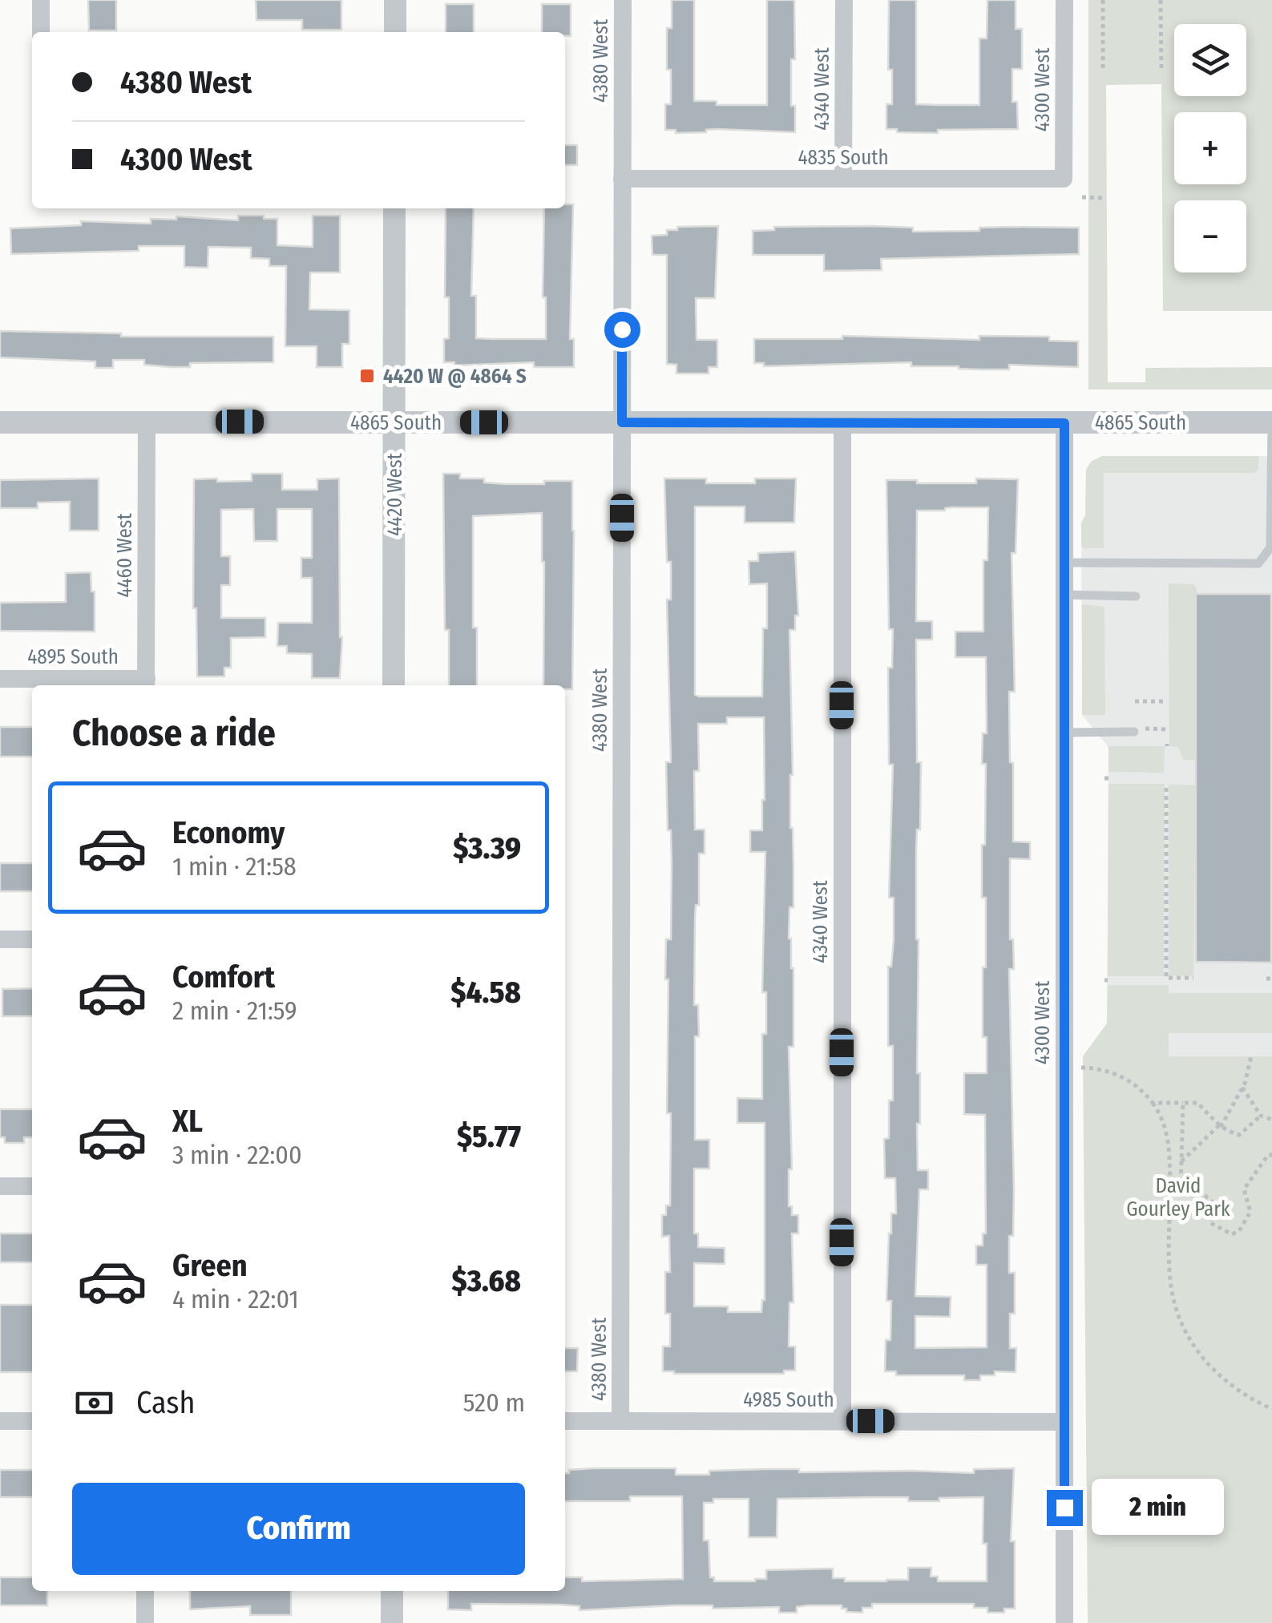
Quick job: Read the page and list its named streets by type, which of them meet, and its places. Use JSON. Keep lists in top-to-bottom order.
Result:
{
  "streets": {
    "street": [
      "4380 West",
      "4340 West",
      "4300 West",
      "4835 South",
      "4865 South",
      "4420 West",
      "4460 West",
      "4895 South",
      "4985 South"
    ]
  },
  "crossings": [
    ["4380 West", "4835 South"],
    ["4380 West", "4865 South"],
    ["4380 West", "4985 South"],
    ["4340 West", "4835 South"],
    ["4340 West", "4865 South"],
    ["4340 West", "4985 South"],
    ["4300 West", "4835 South"],
    ["4300 West", "4865 South"],
    ["4300 West", "4985 South"],
    ["4865 South", "4420 West"],
    ["4865 South", "4460 West"],
    ["4460 West", "4895 South"]
  ],
  "parks": ["David Gourley Park"],
  "places": {
    "transit": ["4420 W @ 4864 S"]
  },
  "page": {
    "map_buttons": ["+", "−"],
    "banner": ["4380 West", "4300 West"],
    "heading": "Choose a ride",
    "list": [
      {
        "name": "Economy",
        "note": "1 min · 21:58",
        "value": "$3.39"
      },
      {
        "name": "Comfort",
        "note": "2 min · 21:59",
        "value": "$4.58"
      },
      {
        "name": "XL",
        "note": "3 min · 22:00",
        "value": "$5.77"
      },
      {
        "name": "Green",
        "note": "4 min · 22:01",
        "value": "$3.68"
      }
    ],
    "pay": ["Cash", "520 m"],
    "buttons": "Confirm",
    "bubble": "2 min"
  }
}
